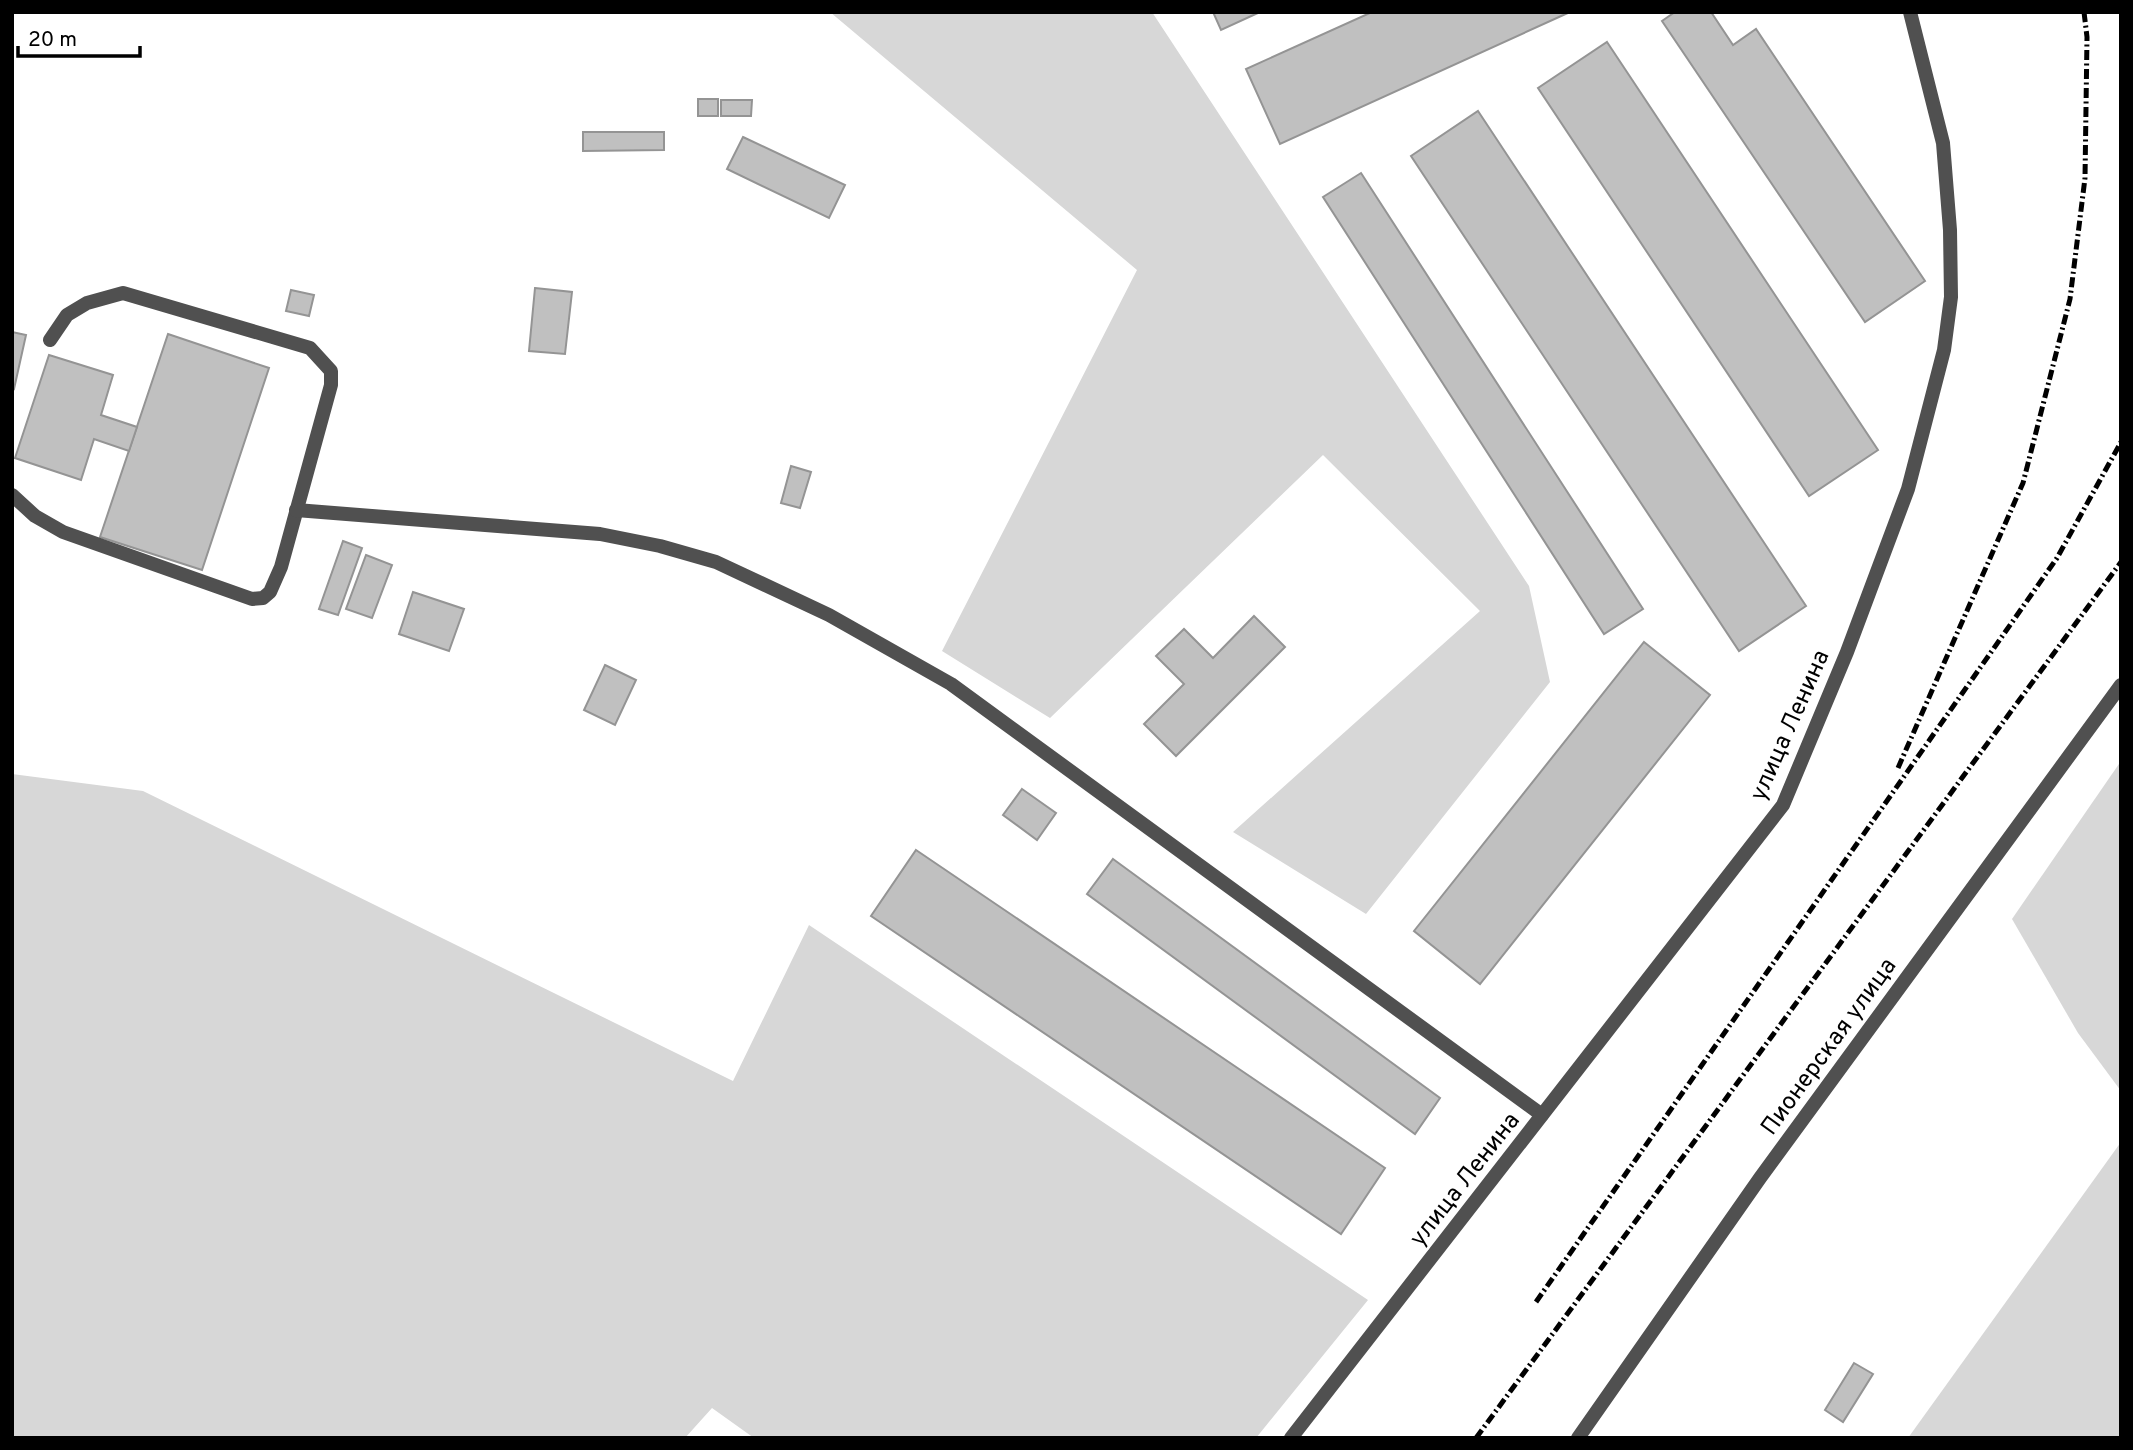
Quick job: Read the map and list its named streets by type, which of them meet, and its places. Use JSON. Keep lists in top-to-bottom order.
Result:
{
  "streets": {
    "street": ["улица Ленина", "Пионерская улица"]
  },
  "scale_bar": "20 m"
}
